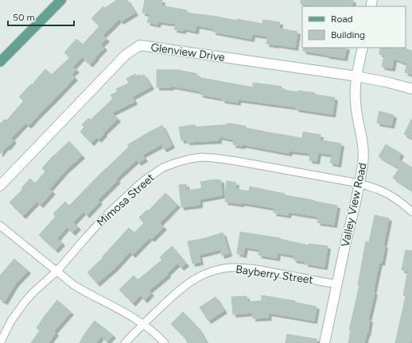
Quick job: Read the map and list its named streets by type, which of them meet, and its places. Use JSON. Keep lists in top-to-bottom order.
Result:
{
  "streets": {
    "street": [
      "Glenview Drive",
      "Mimosa Street",
      "Valley View Road",
      "Bayberry Street"
    ]
  },
  "crossings": [
    ["Glenview Drive", "Valley View Road"],
    ["Mimosa Street", "Valley View Road"],
    ["Valley View Road", "Bayberry Street"]
  ],
  "legend": ["Road", "Building"],
  "scale_bar": "50 m"
}
